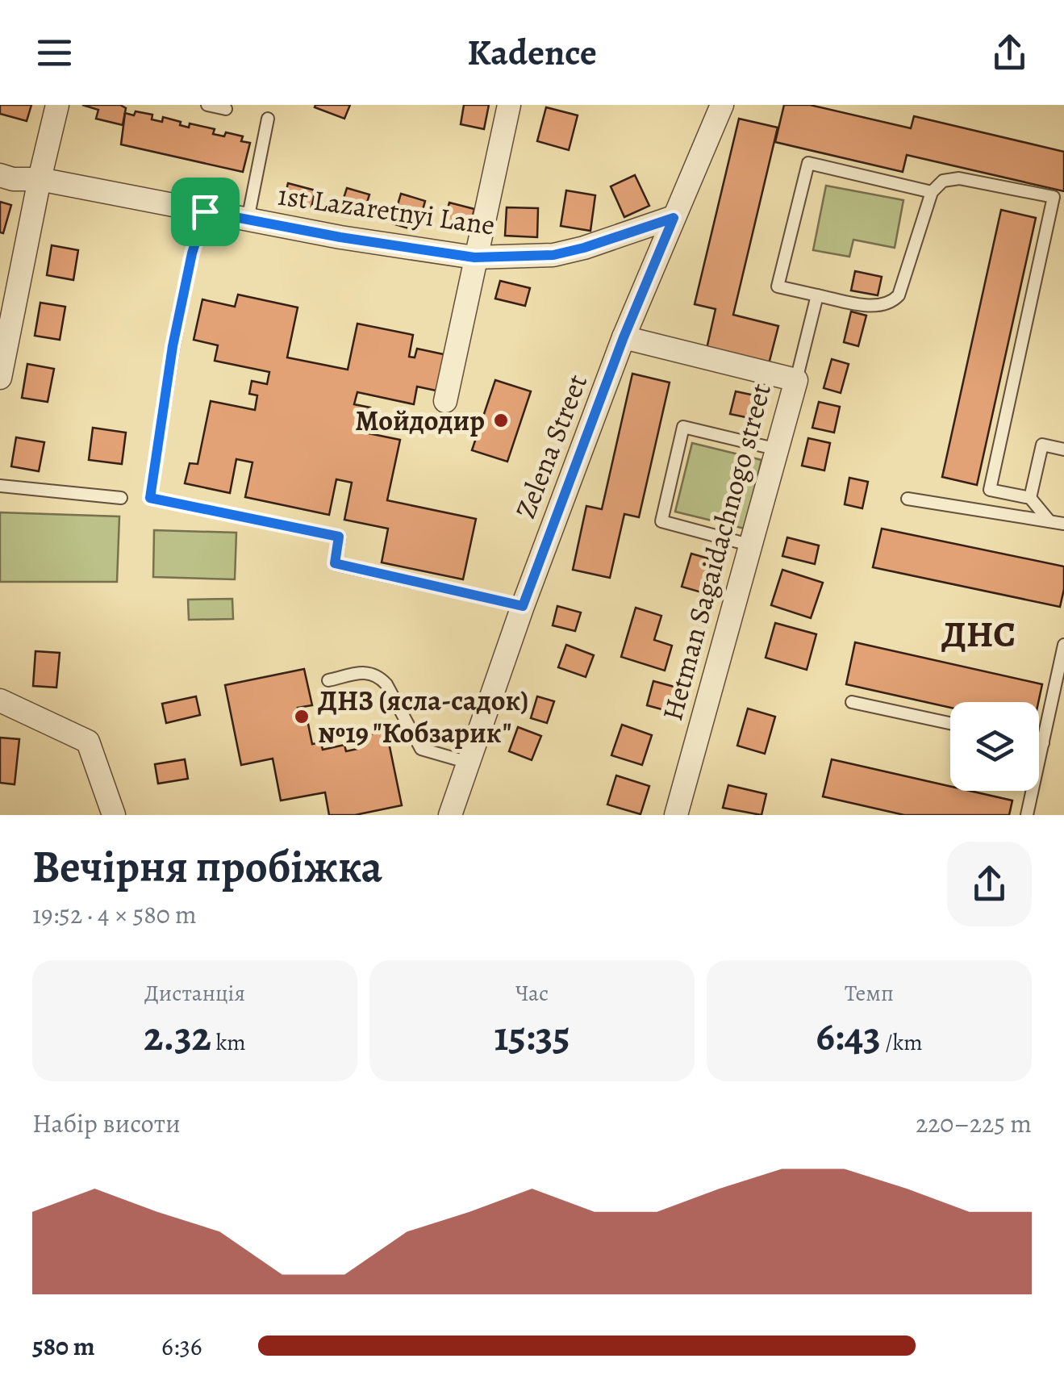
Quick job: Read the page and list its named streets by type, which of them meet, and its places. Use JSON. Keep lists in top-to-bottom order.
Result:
{
  "streets": {
    "street": ["1st Lazaretnyi Lane", "Zelena Street", "Hetman Sagaidachnogo street"]
  },
  "crossings": [
    ["1st Lazaretnyi Lane", "Zelena Street"],
    ["Zelena Street", "Hetman Sagaidachnogo street"]
  ],
  "districts": ["ДНС"],
  "places": ["Мойдодир", "ДНЗ (ясла-садок) №19 \"Кобзарик\""],
  "page": {
    "header": "Kadence",
    "heading": ["Вечірня пробіжка", "19:52 · 4 × 580 m"],
    "stats": [
      ["Дистанція", "2.32 km"],
      ["Час", "15:35"],
      ["Темп", "6:43 /km"]
    ],
    "chart": ["Набір висоти", "220–225 m"],
    "list": [
      {
        "name": "580 m",
        "note": "6:36"
      }
    ]
  }
}
